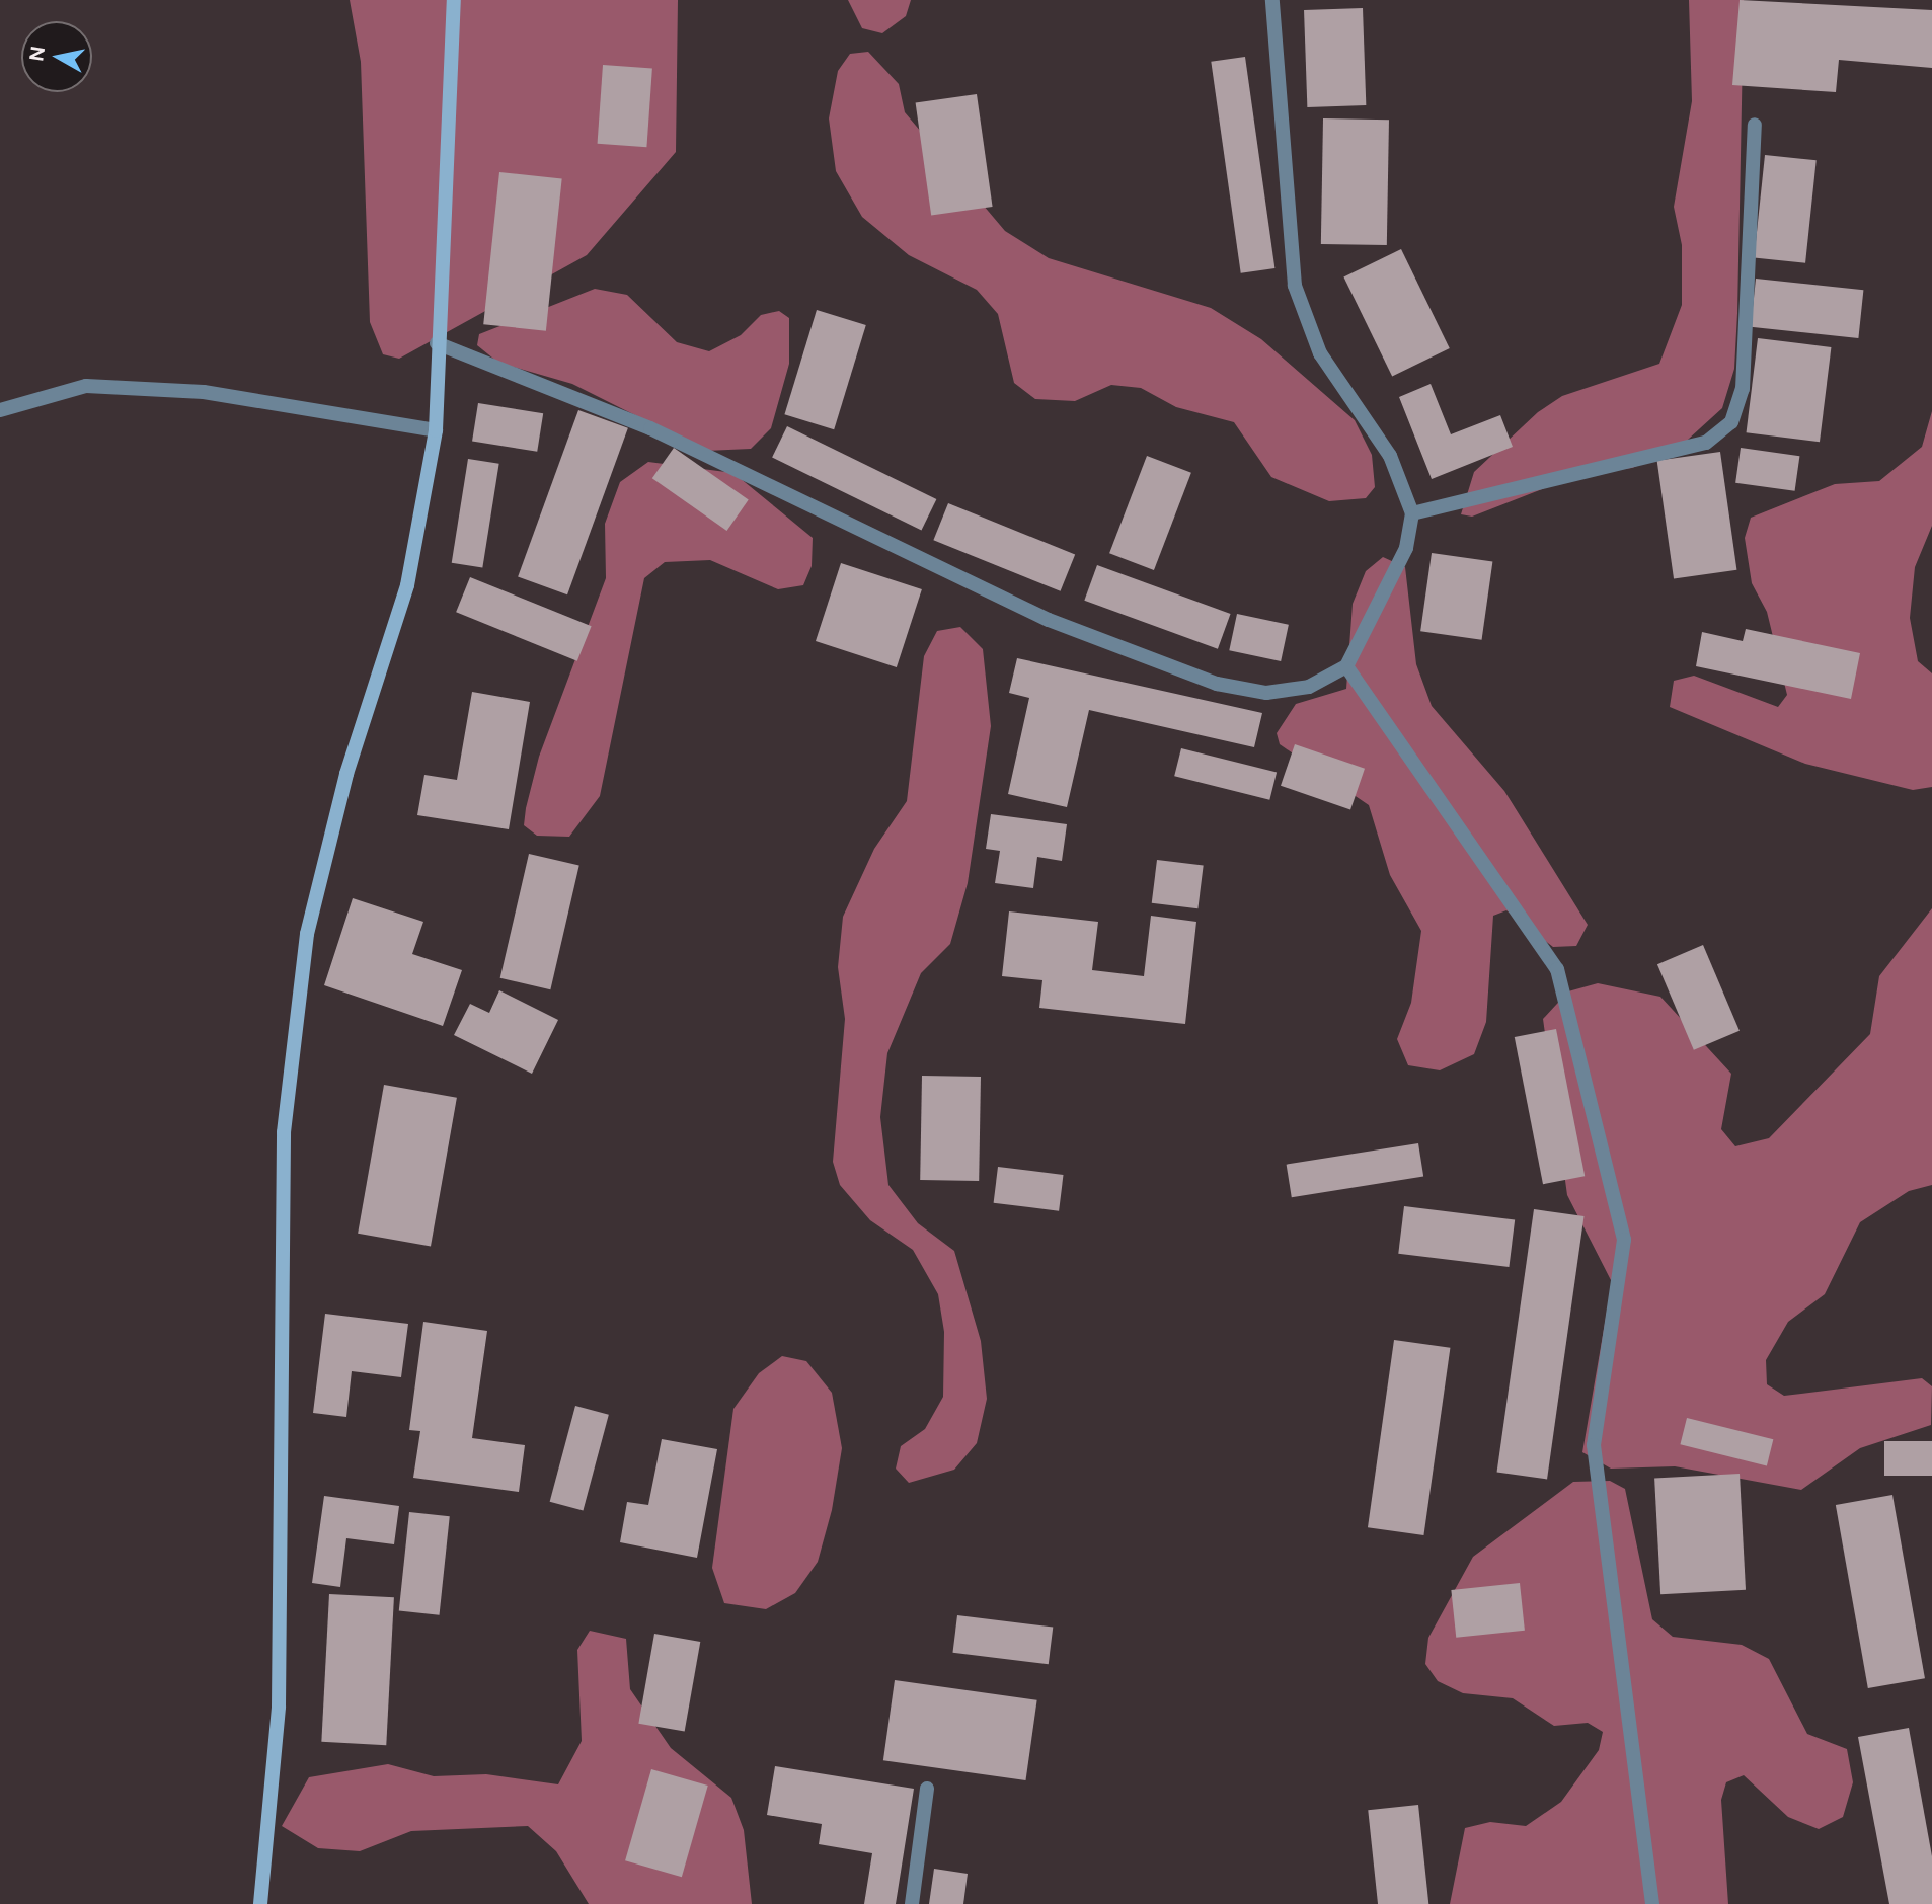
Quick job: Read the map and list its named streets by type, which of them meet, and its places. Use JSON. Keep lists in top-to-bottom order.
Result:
{
  "north": "left"
}
